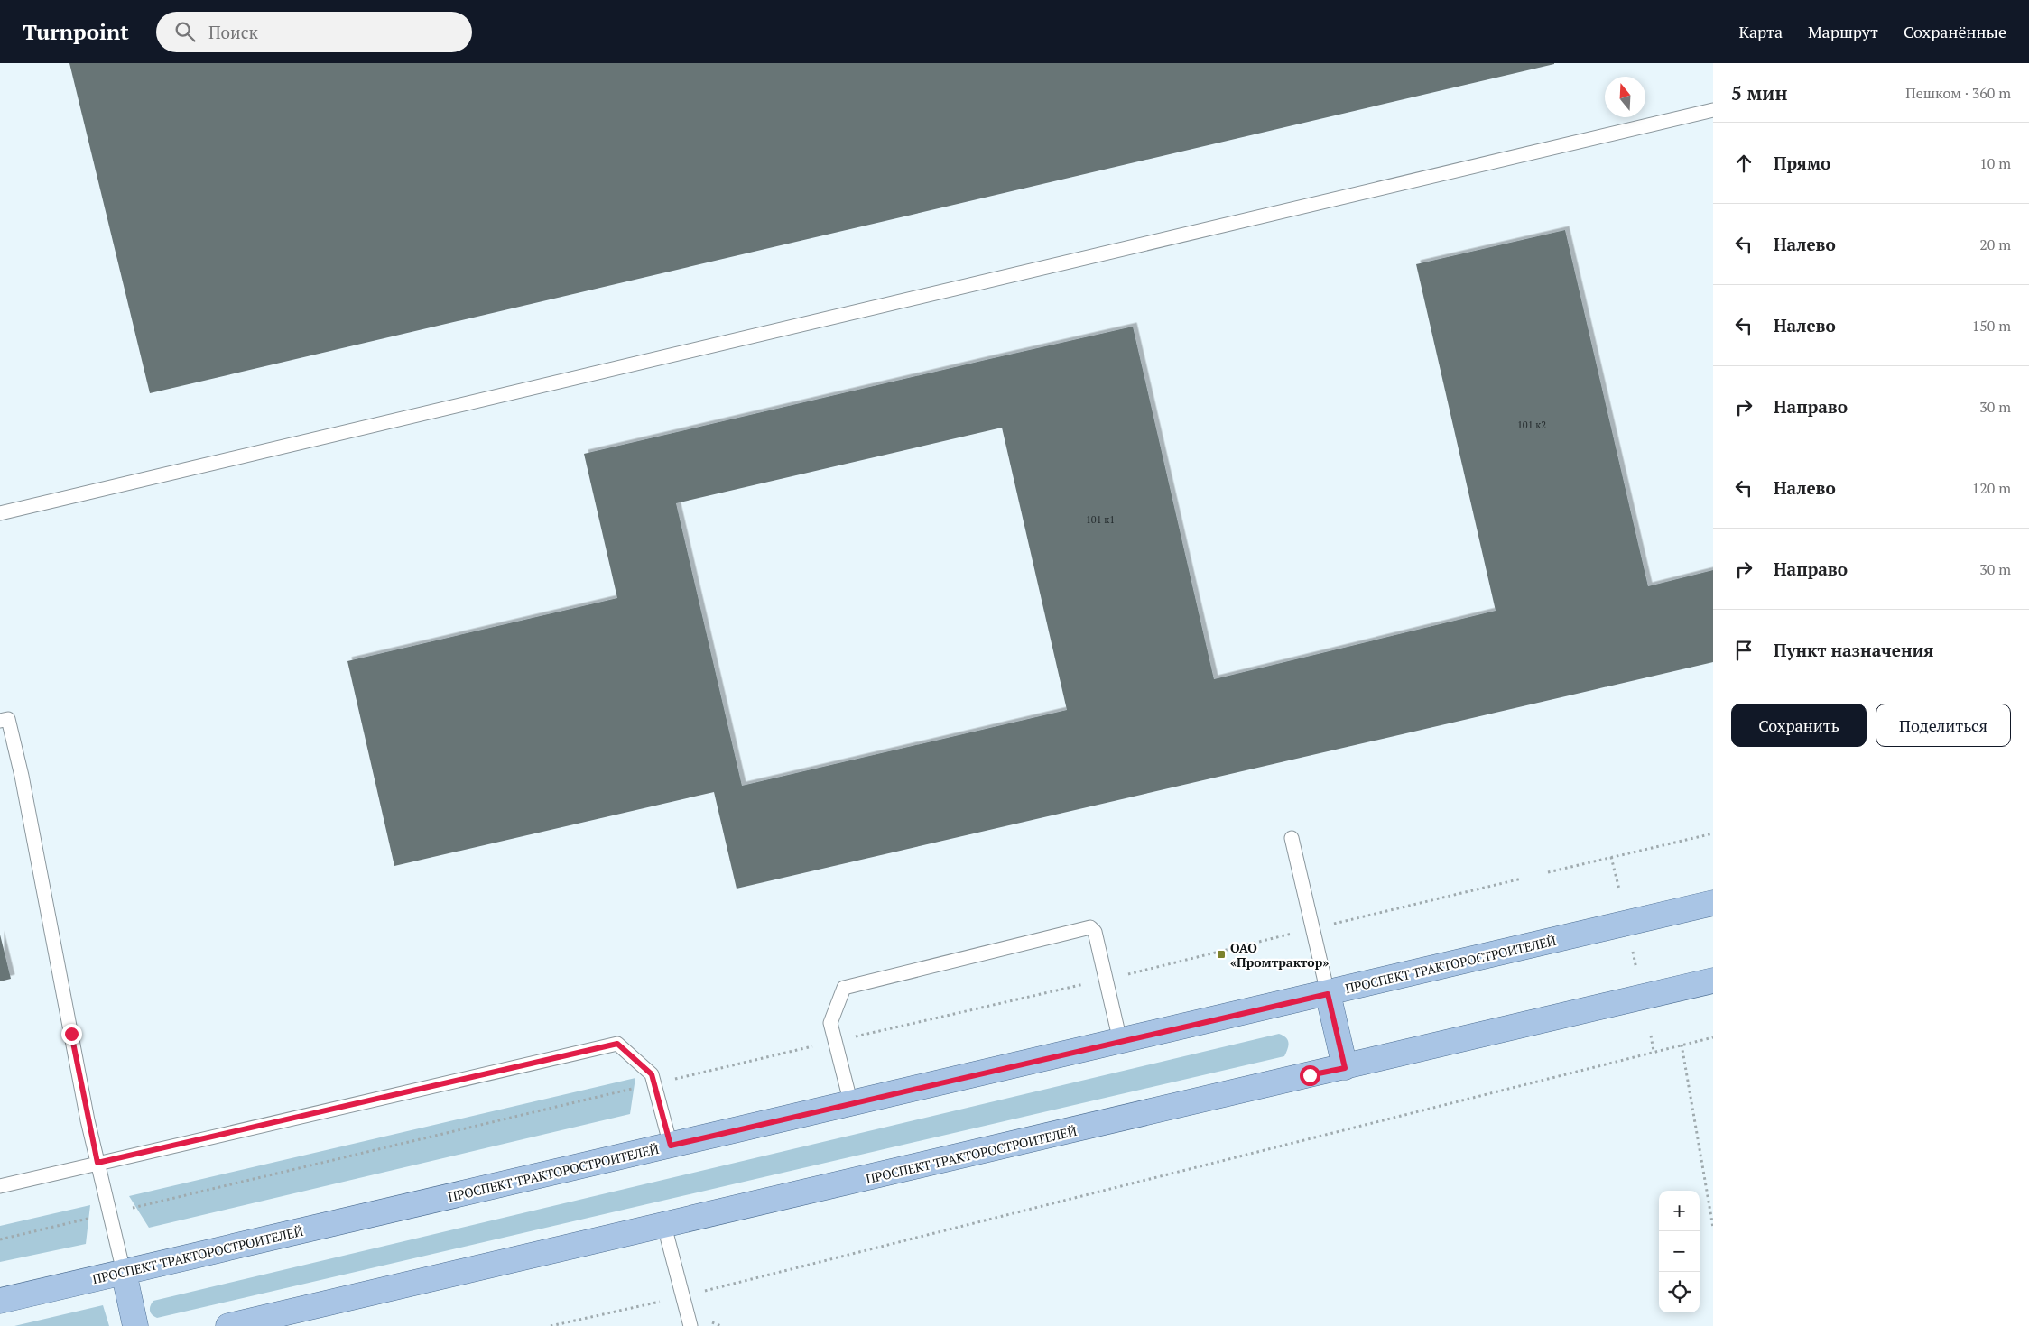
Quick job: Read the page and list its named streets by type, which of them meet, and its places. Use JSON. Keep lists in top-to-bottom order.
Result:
{
  "streets": {
    "main road": ["ПРОСПЕКТ ТРАКТОРОСТРОИТЕЛЕЙ"]
  },
  "places": {
    "transit": ["ОАО «Промтрактор»"]
  },
  "house_numbers": ["101 к2", "101 к1"],
  "north": "top",
  "page": {
    "header": "Turnpoint",
    "search": "Поиск",
    "nav": ["Карта", "Маршрут", "Сохранённые"],
    "heading": ["5 мин", "Пешком · 360 m"],
    "list": [
      ["Прямо", "10 m"],
      ["Налево", "20 m"],
      ["Налево", "150 m"],
      ["Направо", "30 m"],
      ["Налево", "120 m"],
      ["Направо", "30 m"],
      "Пункт назначения"
    ],
    "buttons": ["Сохранить", "Поделиться"],
    "map_buttons": ["+", "−"]
  }
}
